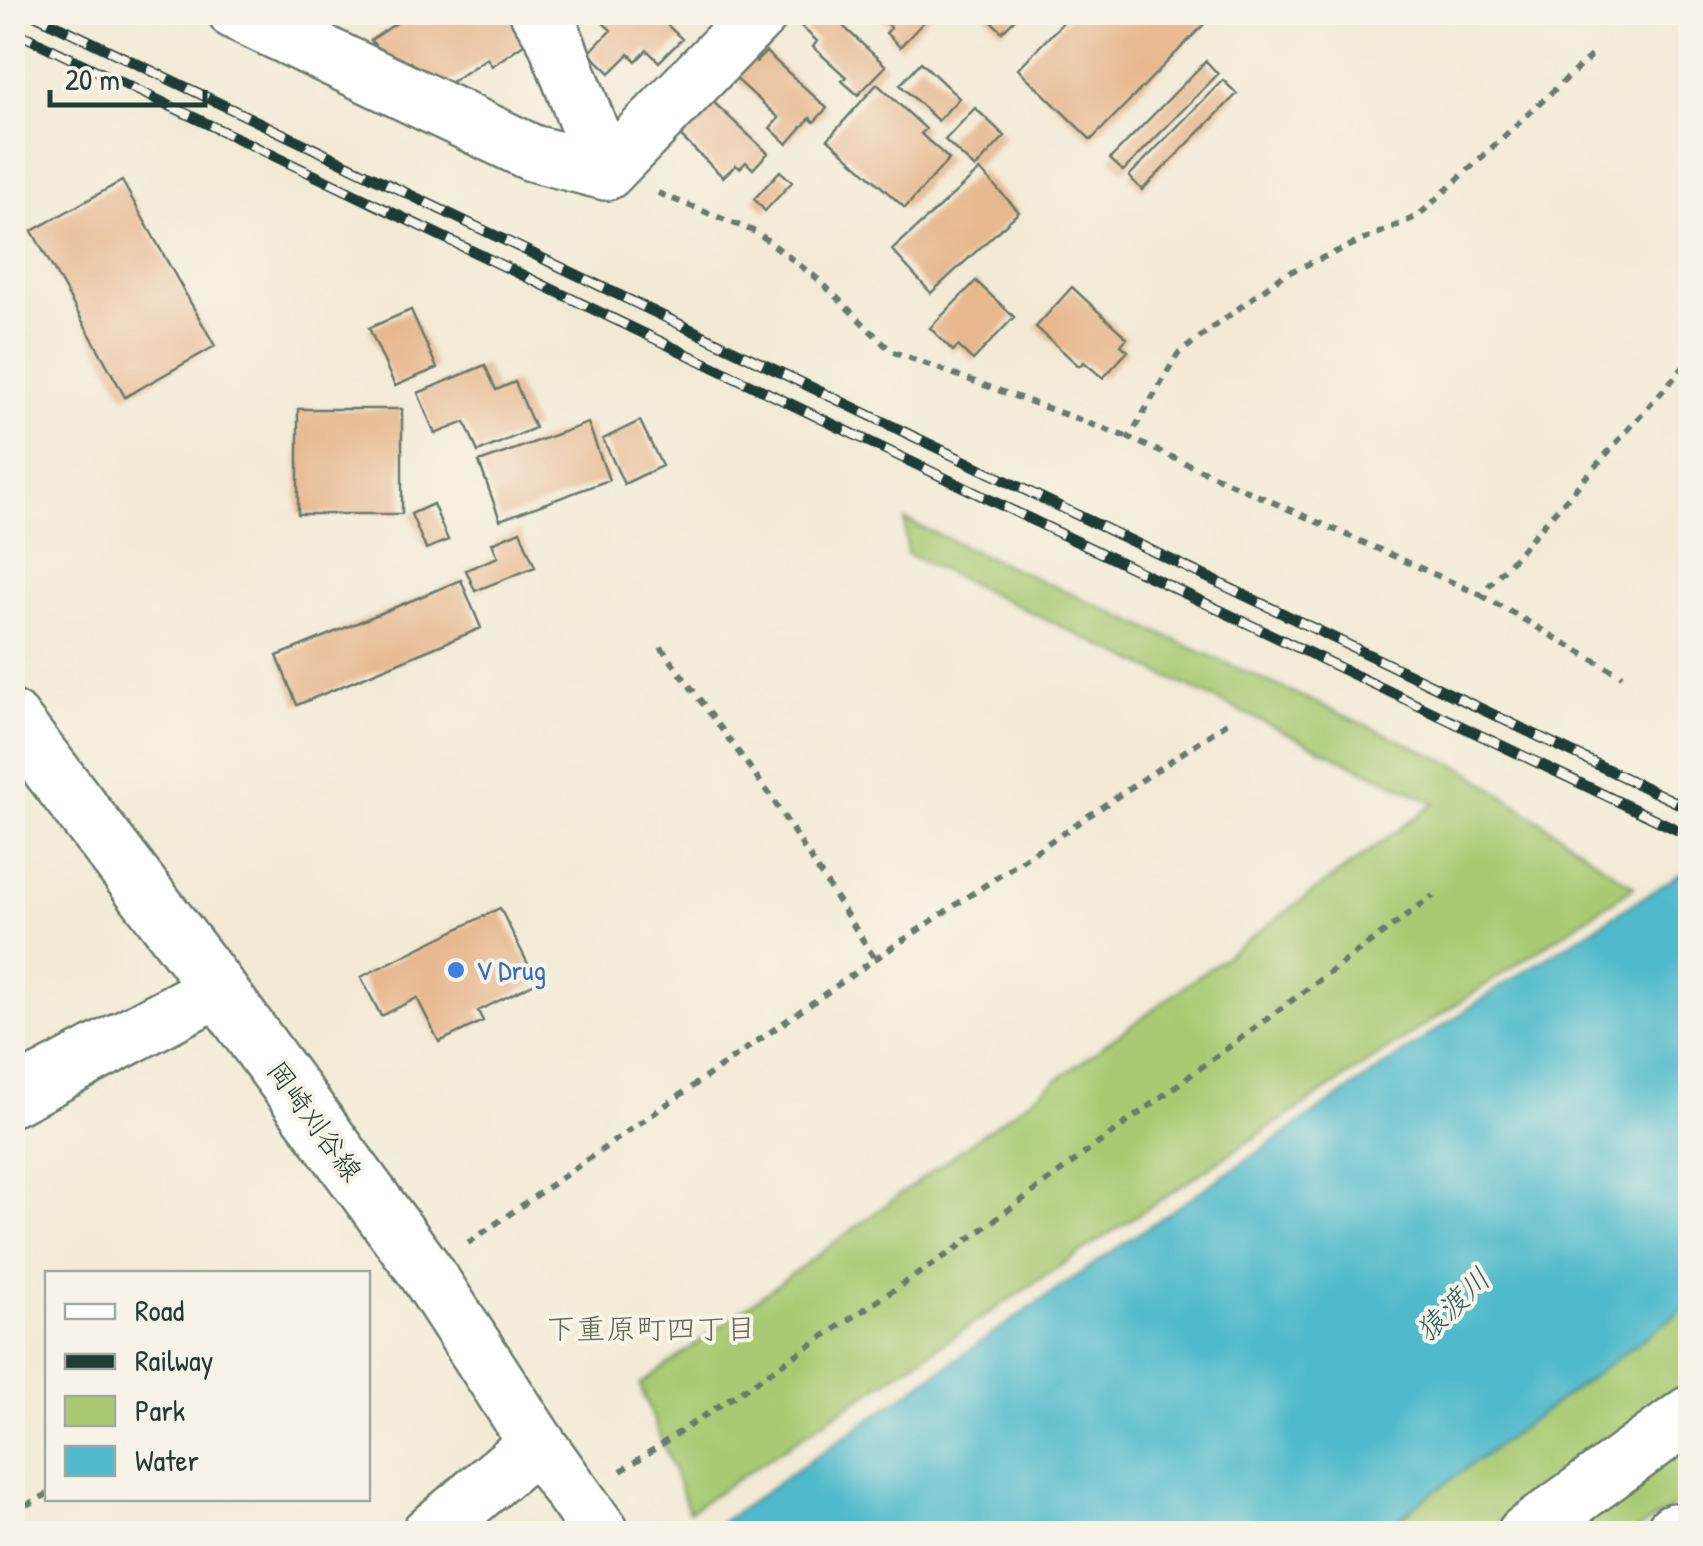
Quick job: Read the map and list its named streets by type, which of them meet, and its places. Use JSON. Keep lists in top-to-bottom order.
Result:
{
  "streets": {
    "main road": ["岡崎刈谷線"]
  },
  "districts": ["下重原町四丁目"],
  "water": ["猿渡川"],
  "places": ["V Drug"],
  "legend": [
    "Road",
    "Railway",
    "Park",
    "Water"
  ],
  "scale_bar": "20 m"
}
